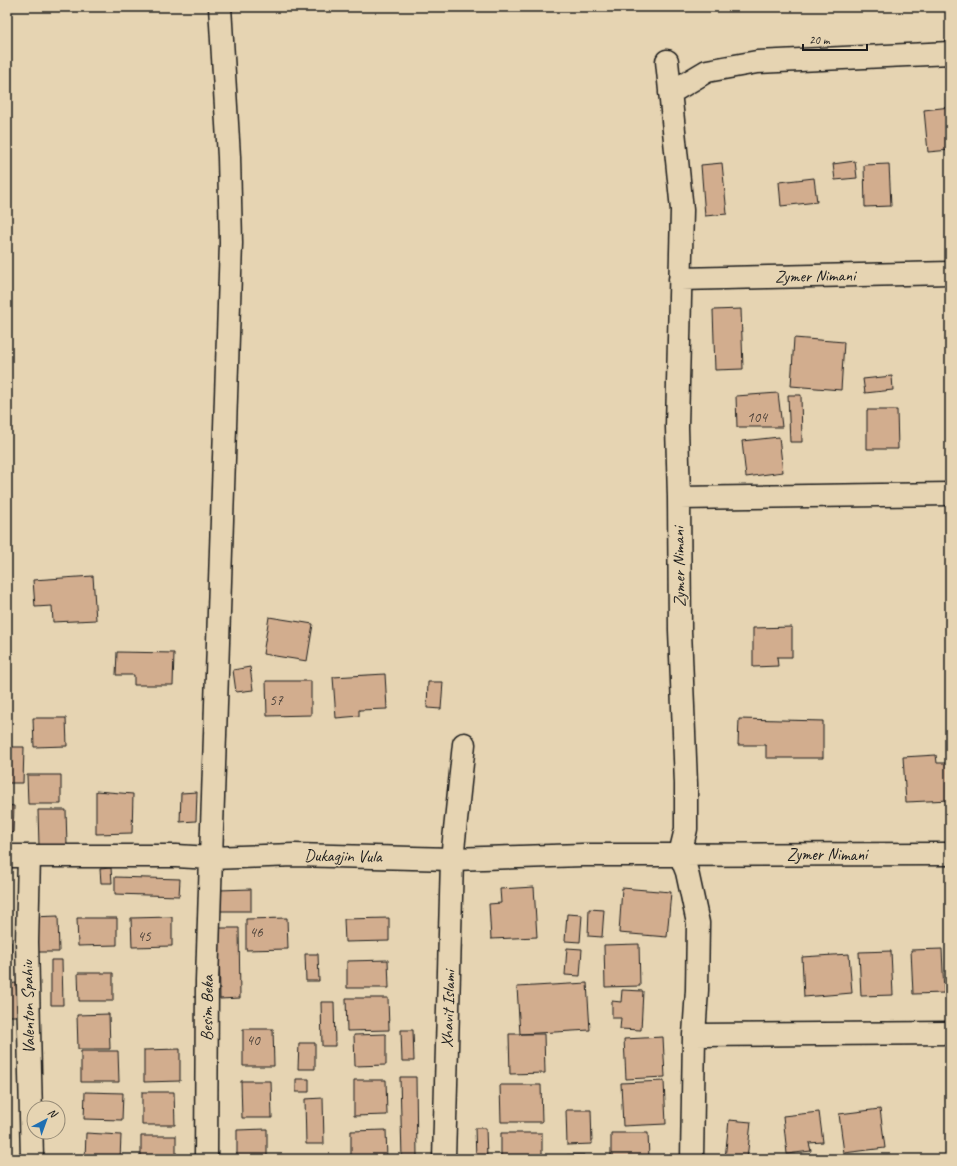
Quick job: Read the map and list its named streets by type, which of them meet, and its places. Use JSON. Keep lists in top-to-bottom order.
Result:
{
  "streets": {
    "street": [
      "Zymer Nimani",
      "Dukagjin Vula",
      "Valenton Spahiu",
      "Besim Beka",
      "Xhavit Islami"
    ]
  },
  "crossings": [
    ["Zymer Nimani", "Dukagjin Vula"],
    ["Dukagjin Vula", "Valenton Spahiu"],
    ["Dukagjin Vula", "Besim Beka"],
    ["Dukagjin Vula", "Xhavit Islami"]
  ],
  "house_numbers": [
    "104",
    "57",
    "46",
    "45",
    "40"
  ],
  "scale_bar": "20 m",
  "north": "top right"
}
